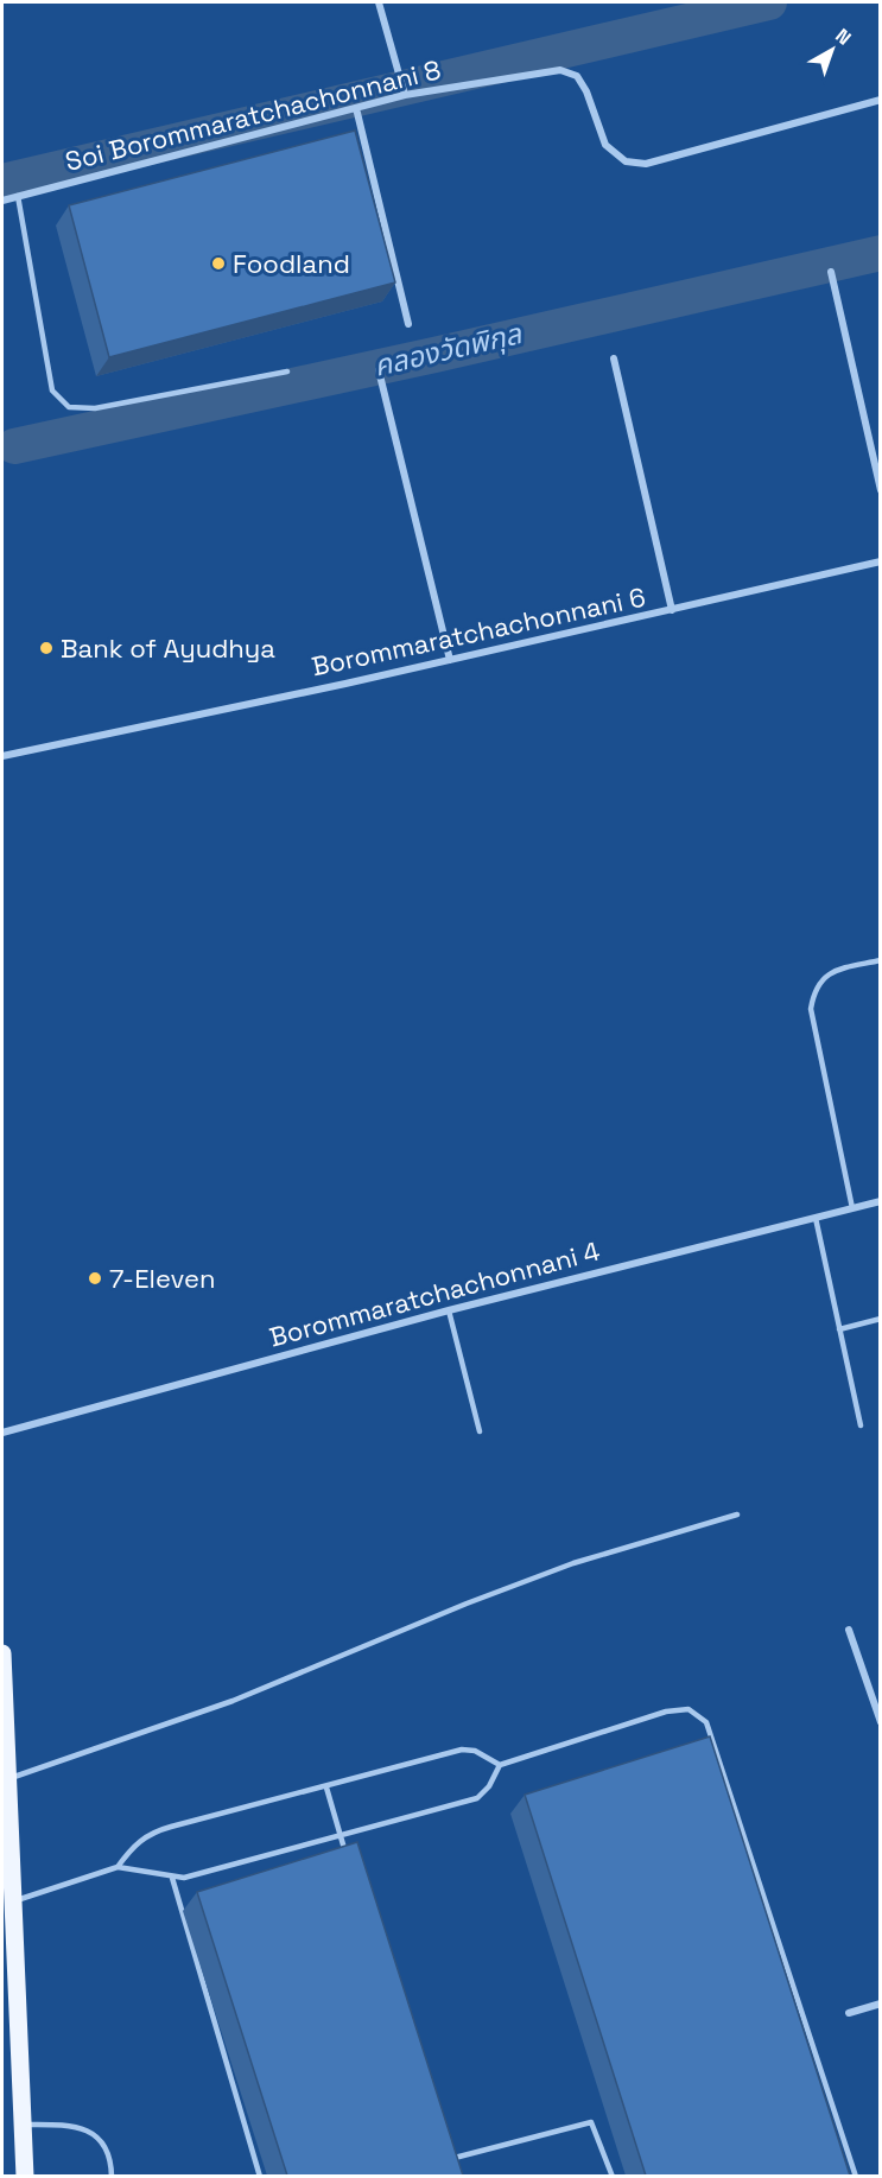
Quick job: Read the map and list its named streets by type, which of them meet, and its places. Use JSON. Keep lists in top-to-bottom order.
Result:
{
  "streets": {
    "street": ["Soi Borommaratchachonnani 8", "Borommaratchachonnani 6", "Borommaratchachonnani 4"]
  },
  "water": ["คลองวัดพิกุล"],
  "places": ["Foodland", "Bank of Ayudhya", "7-Eleven"],
  "north": "top right"
}
